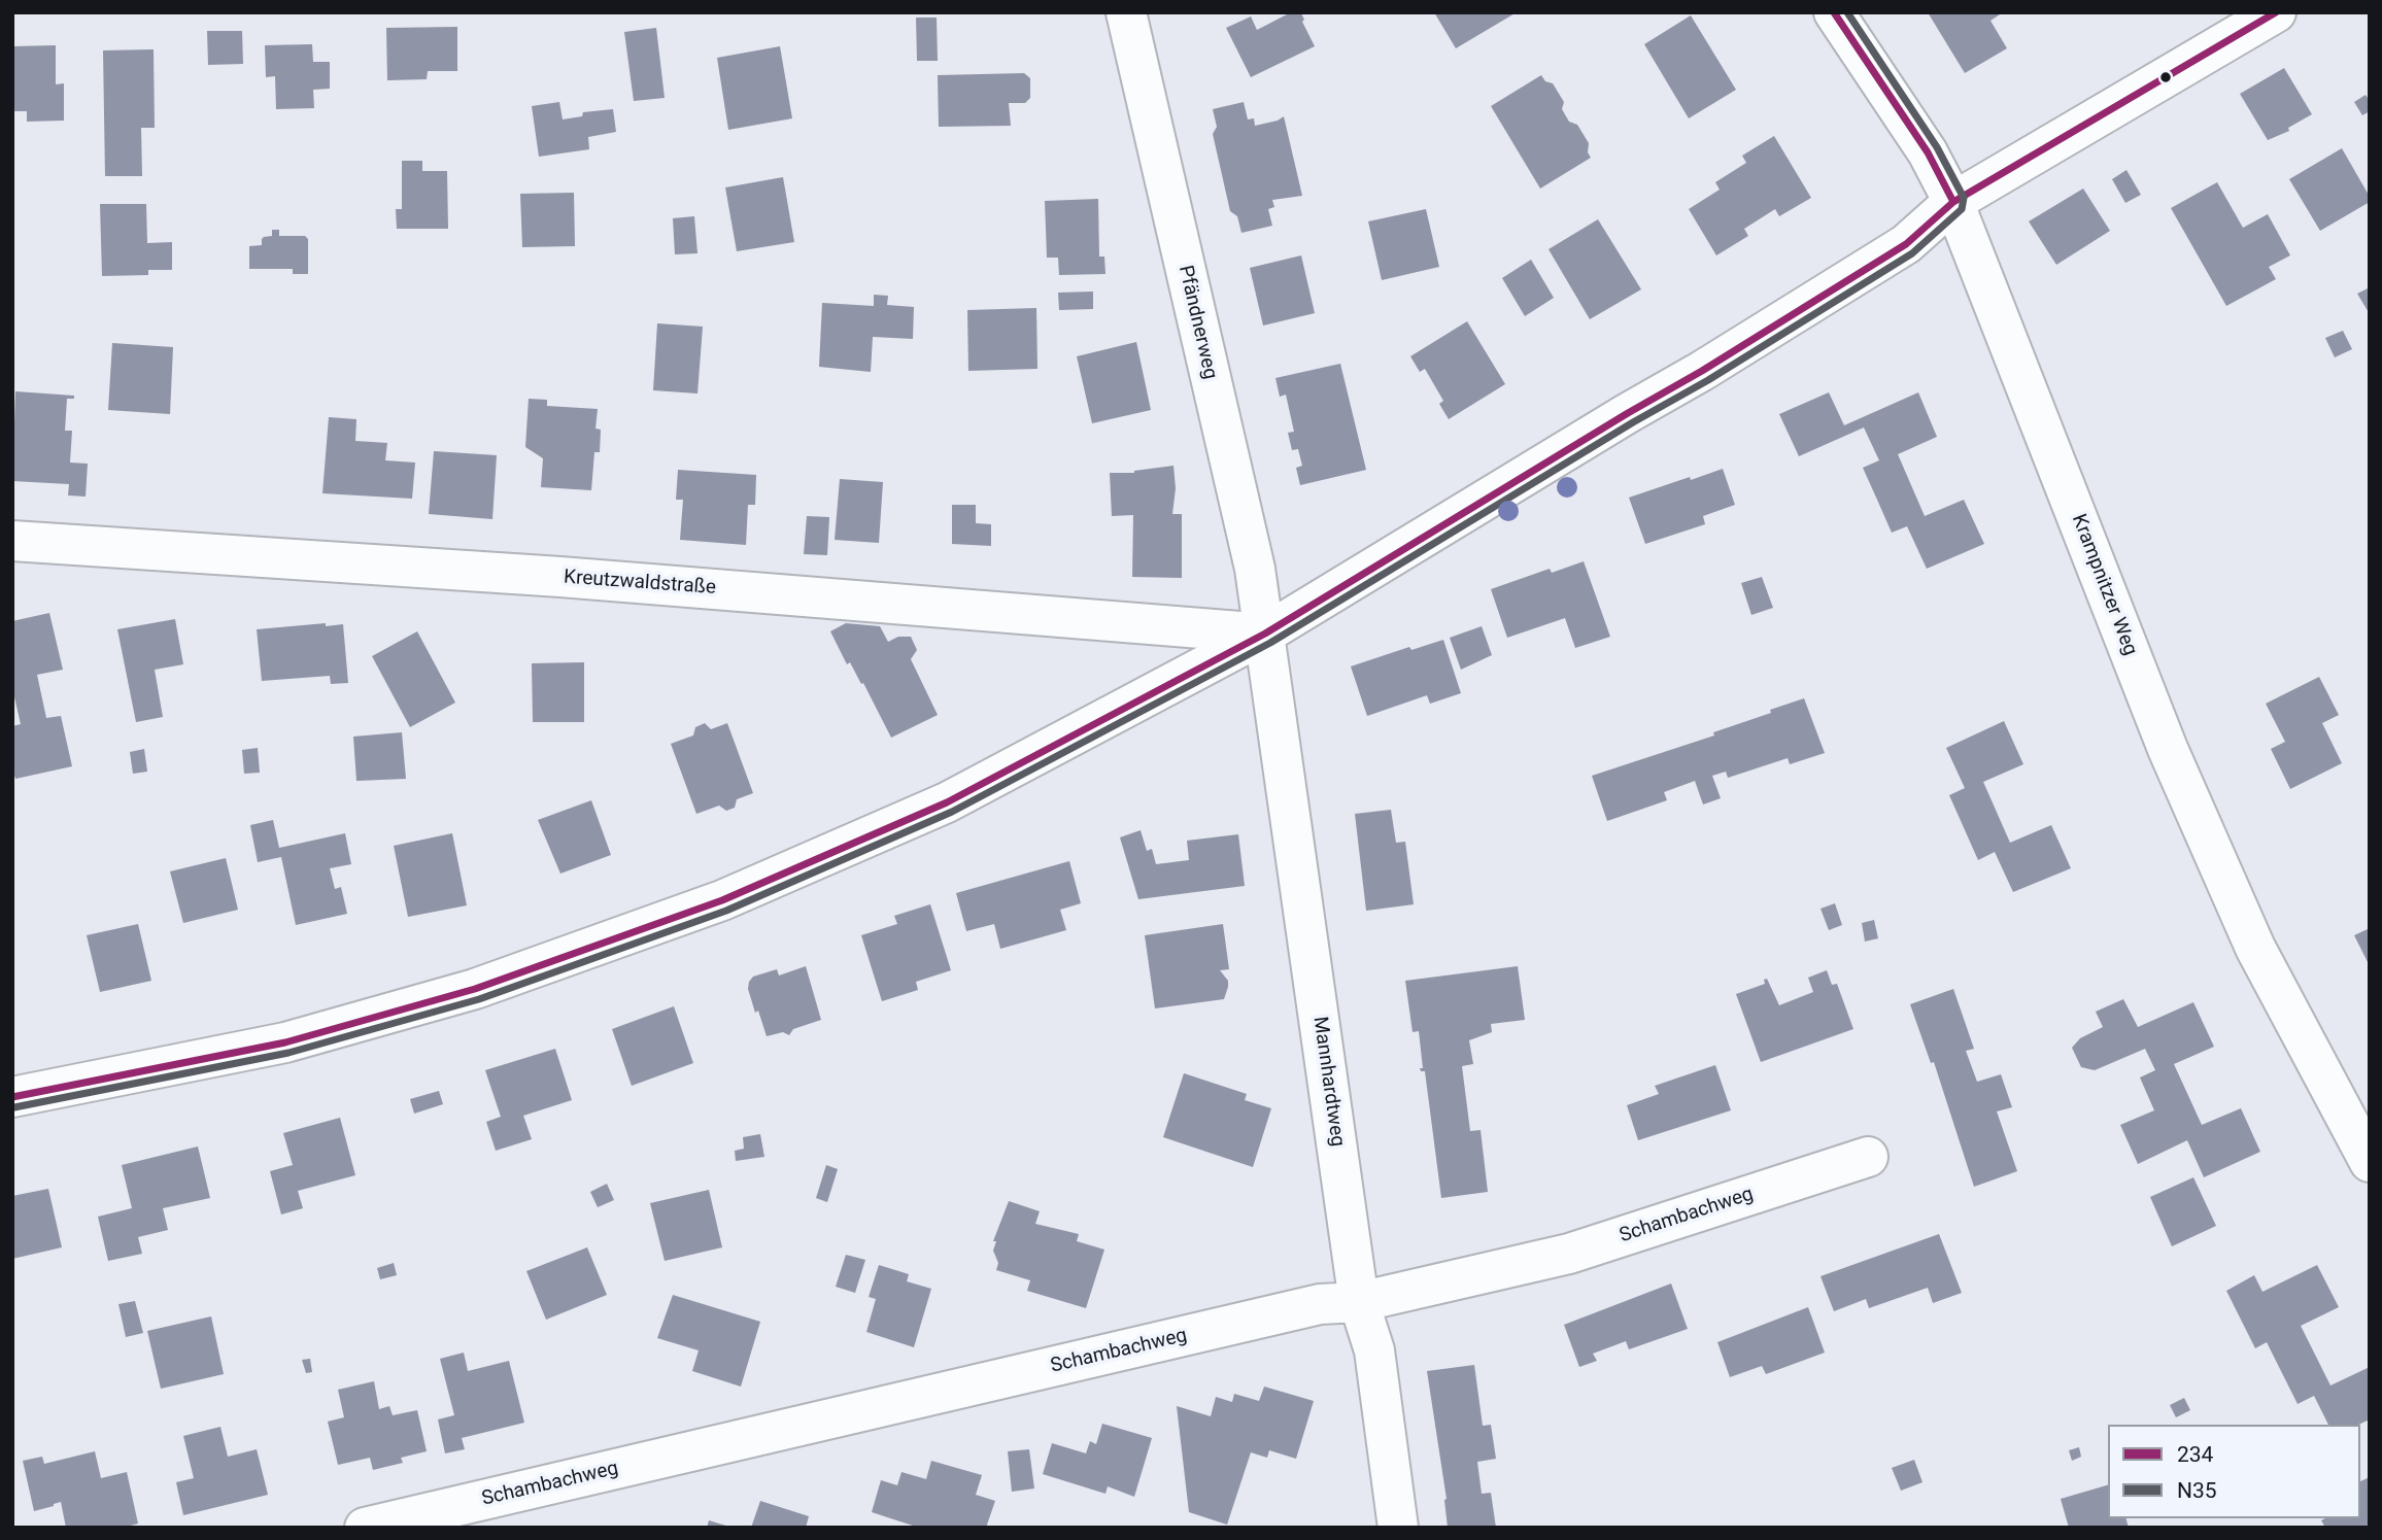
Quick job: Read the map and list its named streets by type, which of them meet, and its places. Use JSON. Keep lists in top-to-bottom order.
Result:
{
  "streets": {
    "street": [
      "Pfändnerweg",
      "Kreutzwaldstraße",
      "Krampnitzer Weg",
      "Mannhardtweg",
      "Schambachweg"
    ]
  },
  "crossings": [
    ["Pfändnerweg", "Kreutzwaldstraße"],
    ["Pfändnerweg", "Mannhardtweg"],
    ["Kreutzwaldstraße", "Mannhardtweg"],
    ["Mannhardtweg", "Schambachweg"]
  ],
  "lines": ["transit line 234", "transit line N35"],
  "legend": ["234", "N35"]
}
